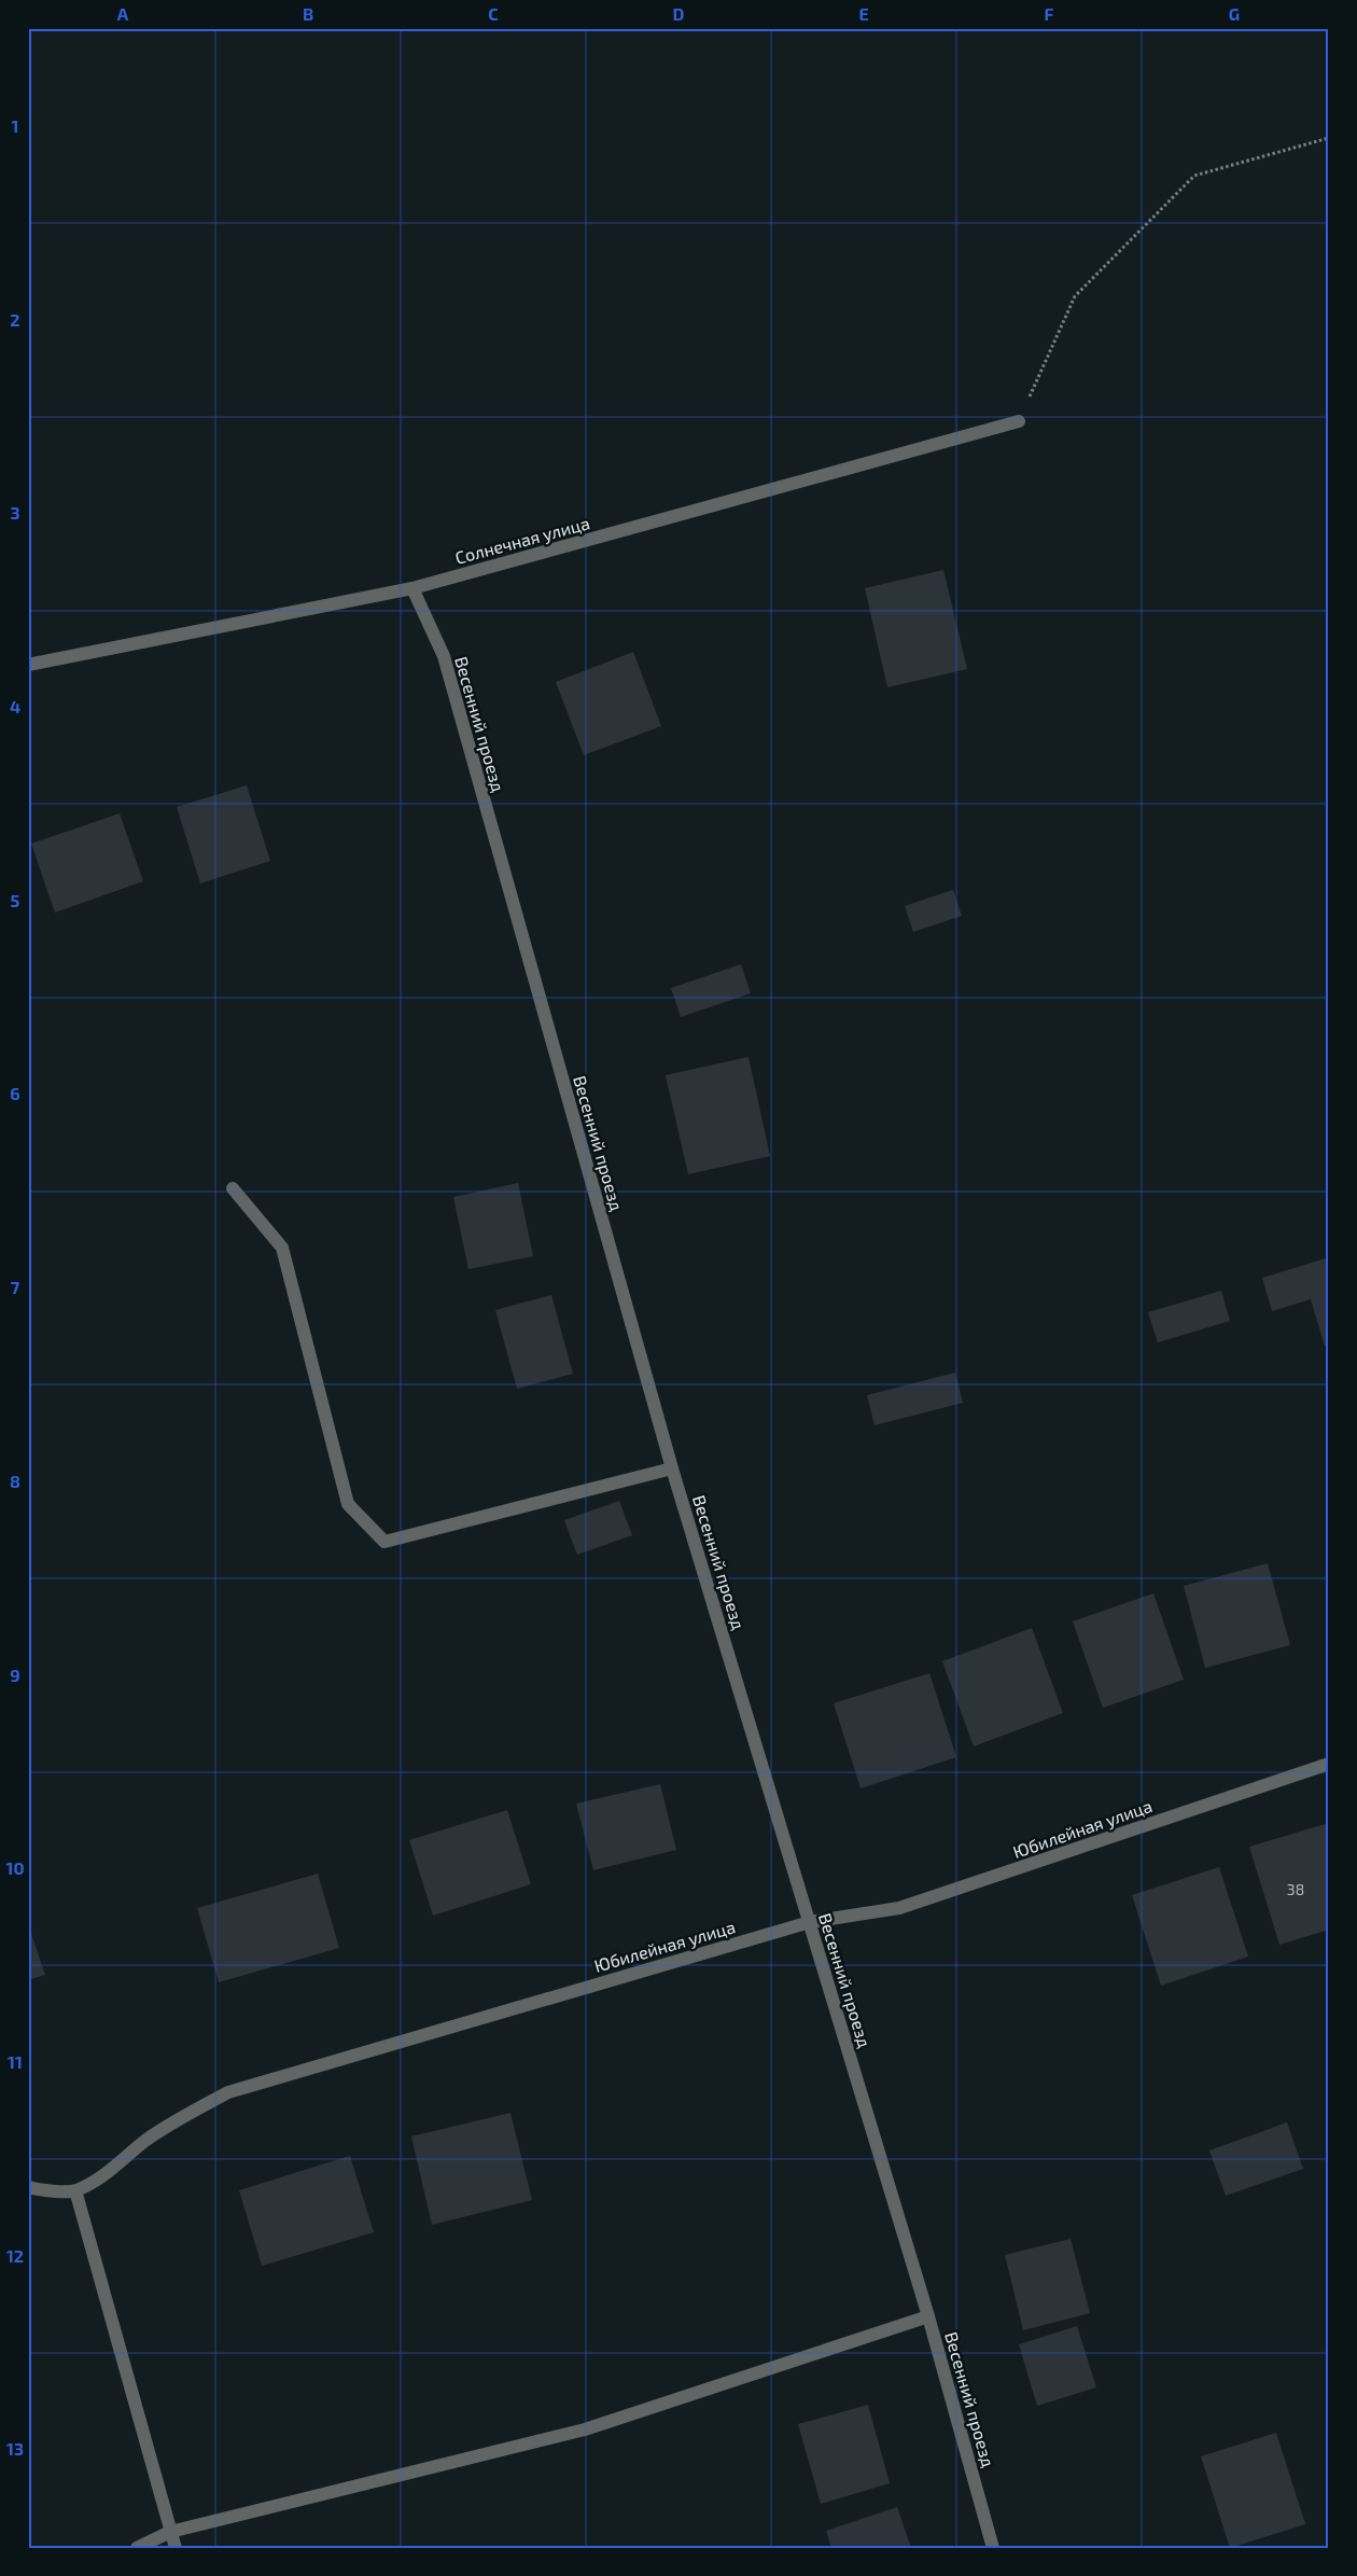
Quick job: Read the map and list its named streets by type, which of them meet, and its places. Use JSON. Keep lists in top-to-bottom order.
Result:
{
  "streets": {
    "street": ["Солнечная улица", "Весенний проезд", "Юбилейная улица"]
  },
  "crossings": [
    ["Солнечная улица", "Весенний проезд"],
    ["Весенний проезд", "Юбилейная улица"]
  ],
  "house_numbers": ["38"],
  "grid": {
    "columns": [
      "A",
      "B",
      "C",
      "D",
      "E",
      "F",
      "G"
    ],
    "rows": [
      "1",
      "2",
      "3",
      "4",
      "5",
      "6",
      "7",
      "8",
      "9",
      "10",
      "11",
      "12",
      "13"
    ]
  }
}
